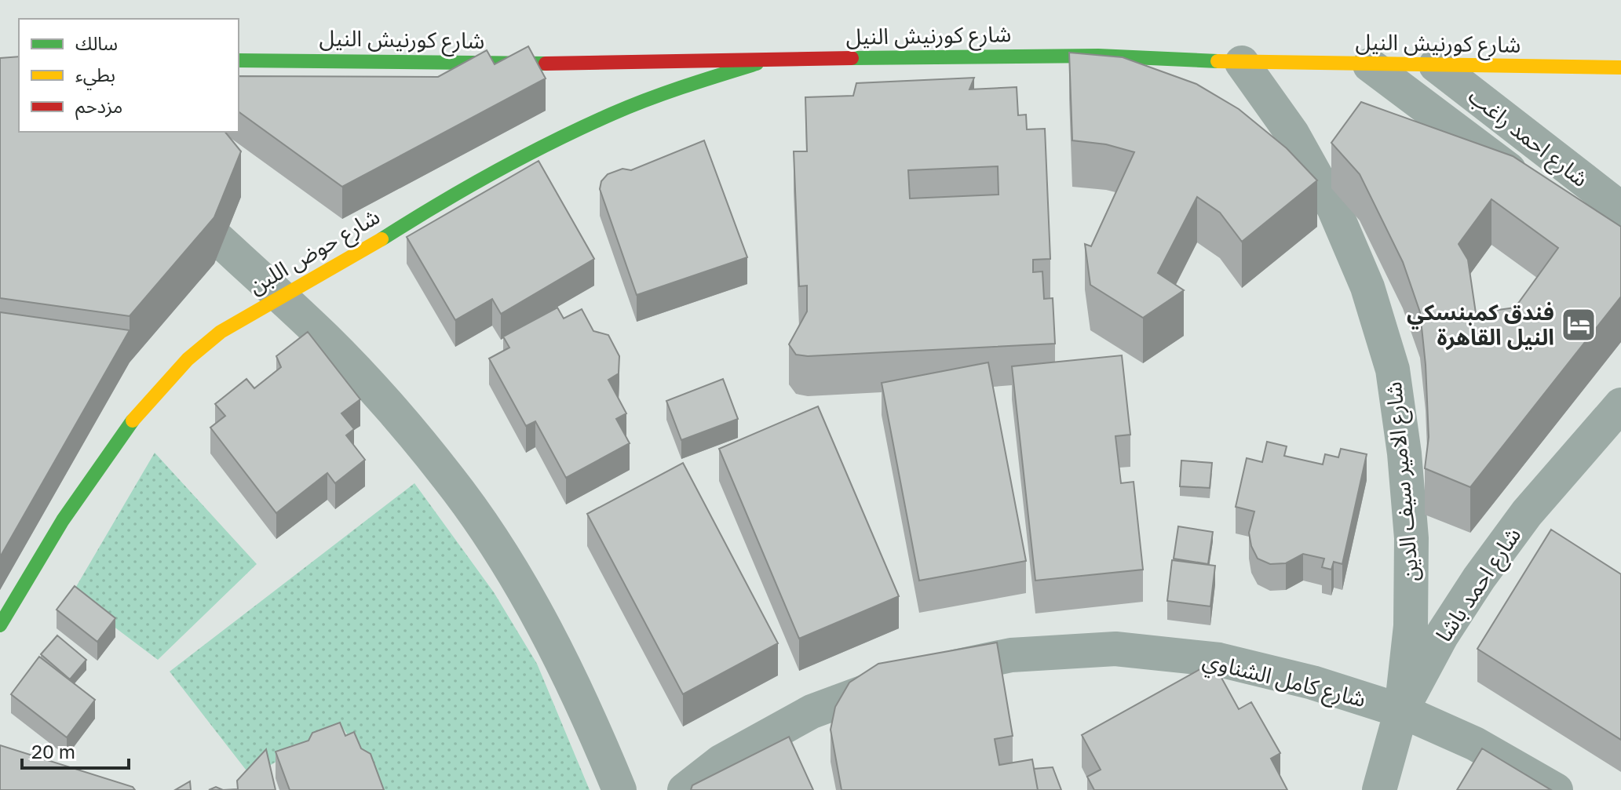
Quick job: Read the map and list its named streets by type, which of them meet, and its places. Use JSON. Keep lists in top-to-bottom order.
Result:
{
  "streets": {
    "main road": ["شارع كورنيش النيل", "شارع حوض اللبن"],
    "street": [
      "شارع احمد راغب",
      "شارع الامير سيف الدين",
      "شارع احمد باشا",
      "شارع كامل الشناوي"
    ]
  },
  "crossings": [
    ["شارع كورنيش النيل", "شارع احمد راغب"],
    ["شارع كورنيش النيل", "شارع حوض اللبن"],
    ["شارع كورنيش النيل", "شارع الامير سيف الدين"],
    ["شارع الامير سيف الدين", "شارع احمد باشا"],
    ["شارع الامير سيف الدين", "شارع كامل الشناوي"],
    ["شارع احمد باشا", "شارع كامل الشناوي"]
  ],
  "places": {
    "hotel": ["فندق كمبنسكي النيل القاهرة"]
  },
  "legend": ["سالك", "بطيء", "مزدحم"],
  "scale_bar": "20 m"
}
